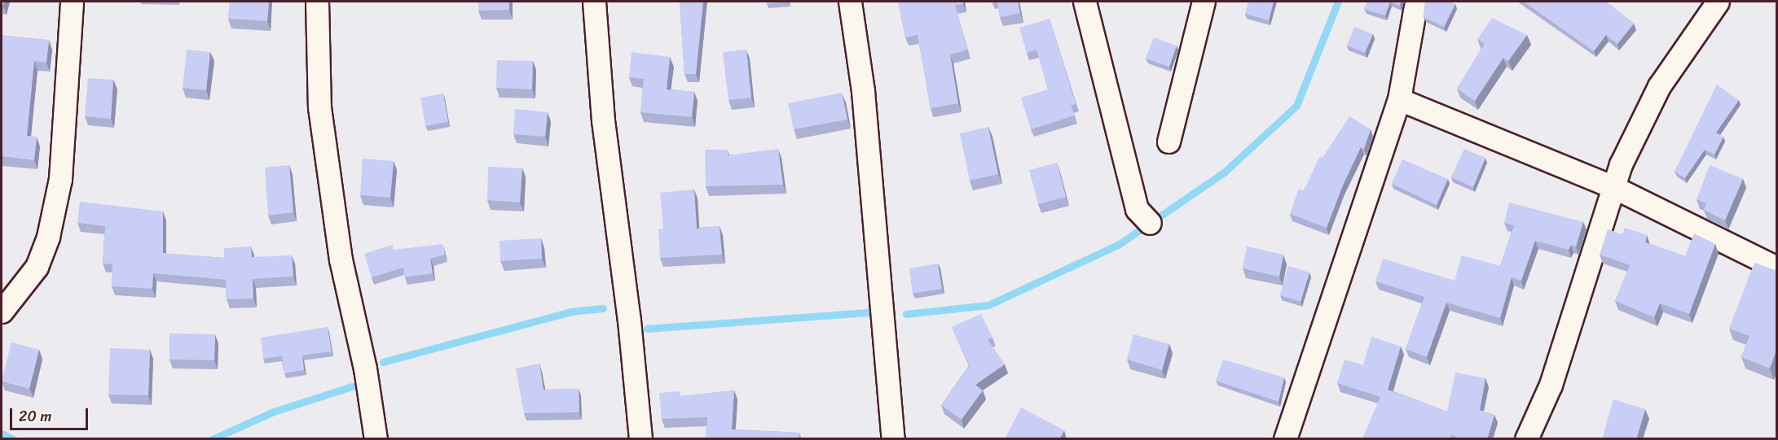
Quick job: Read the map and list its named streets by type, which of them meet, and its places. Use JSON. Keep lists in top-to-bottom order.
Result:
{
  "scale_bar": "20 m"
}
